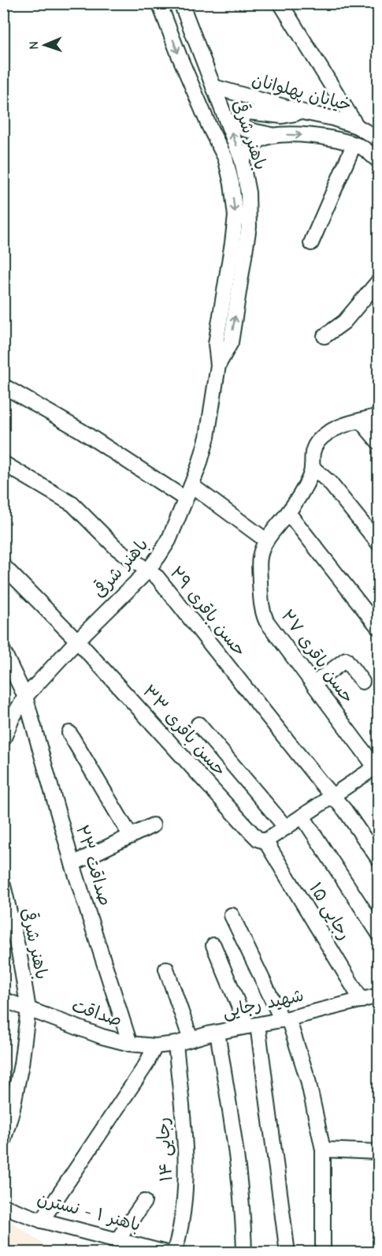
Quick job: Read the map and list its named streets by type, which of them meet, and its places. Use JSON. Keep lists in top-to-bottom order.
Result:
{
  "streets": {
    "street": [
      "خیابان پهلوانان",
      "باهنر شرقی",
      "حسن باقری ۲۹",
      "حسن باقری ۲۷",
      "حسن باقری ۳۳",
      "صداقت ۲۳",
      "رجایی ۱۵",
      "شهید رجایی",
      "صداقت",
      "رجایی ۱۴",
      "باهنر ۱ - نسترن"
    ]
  },
  "crossings": [
    ["خیابان پهلوانان", "باهنر شرقی"],
    ["باهنر شرقی", "حسن باقری ۲۹"],
    ["باهنر شرقی", "حسن باقری ۳۳"],
    ["باهنر شرقی", "صداقت ۲۳"],
    ["باهنر شرقی", "صداقت"],
    ["حسن باقری ۳۳", "رجایی ۱۵"],
    ["صداقت ۲۳", "صداقت"],
    ["رجایی ۱۵", "شهید رجایی"],
    ["شهید رجایی", "صداقت"],
    ["شهید رجایی", "رجایی ۱۴"]
  ],
  "north": "left"
}
